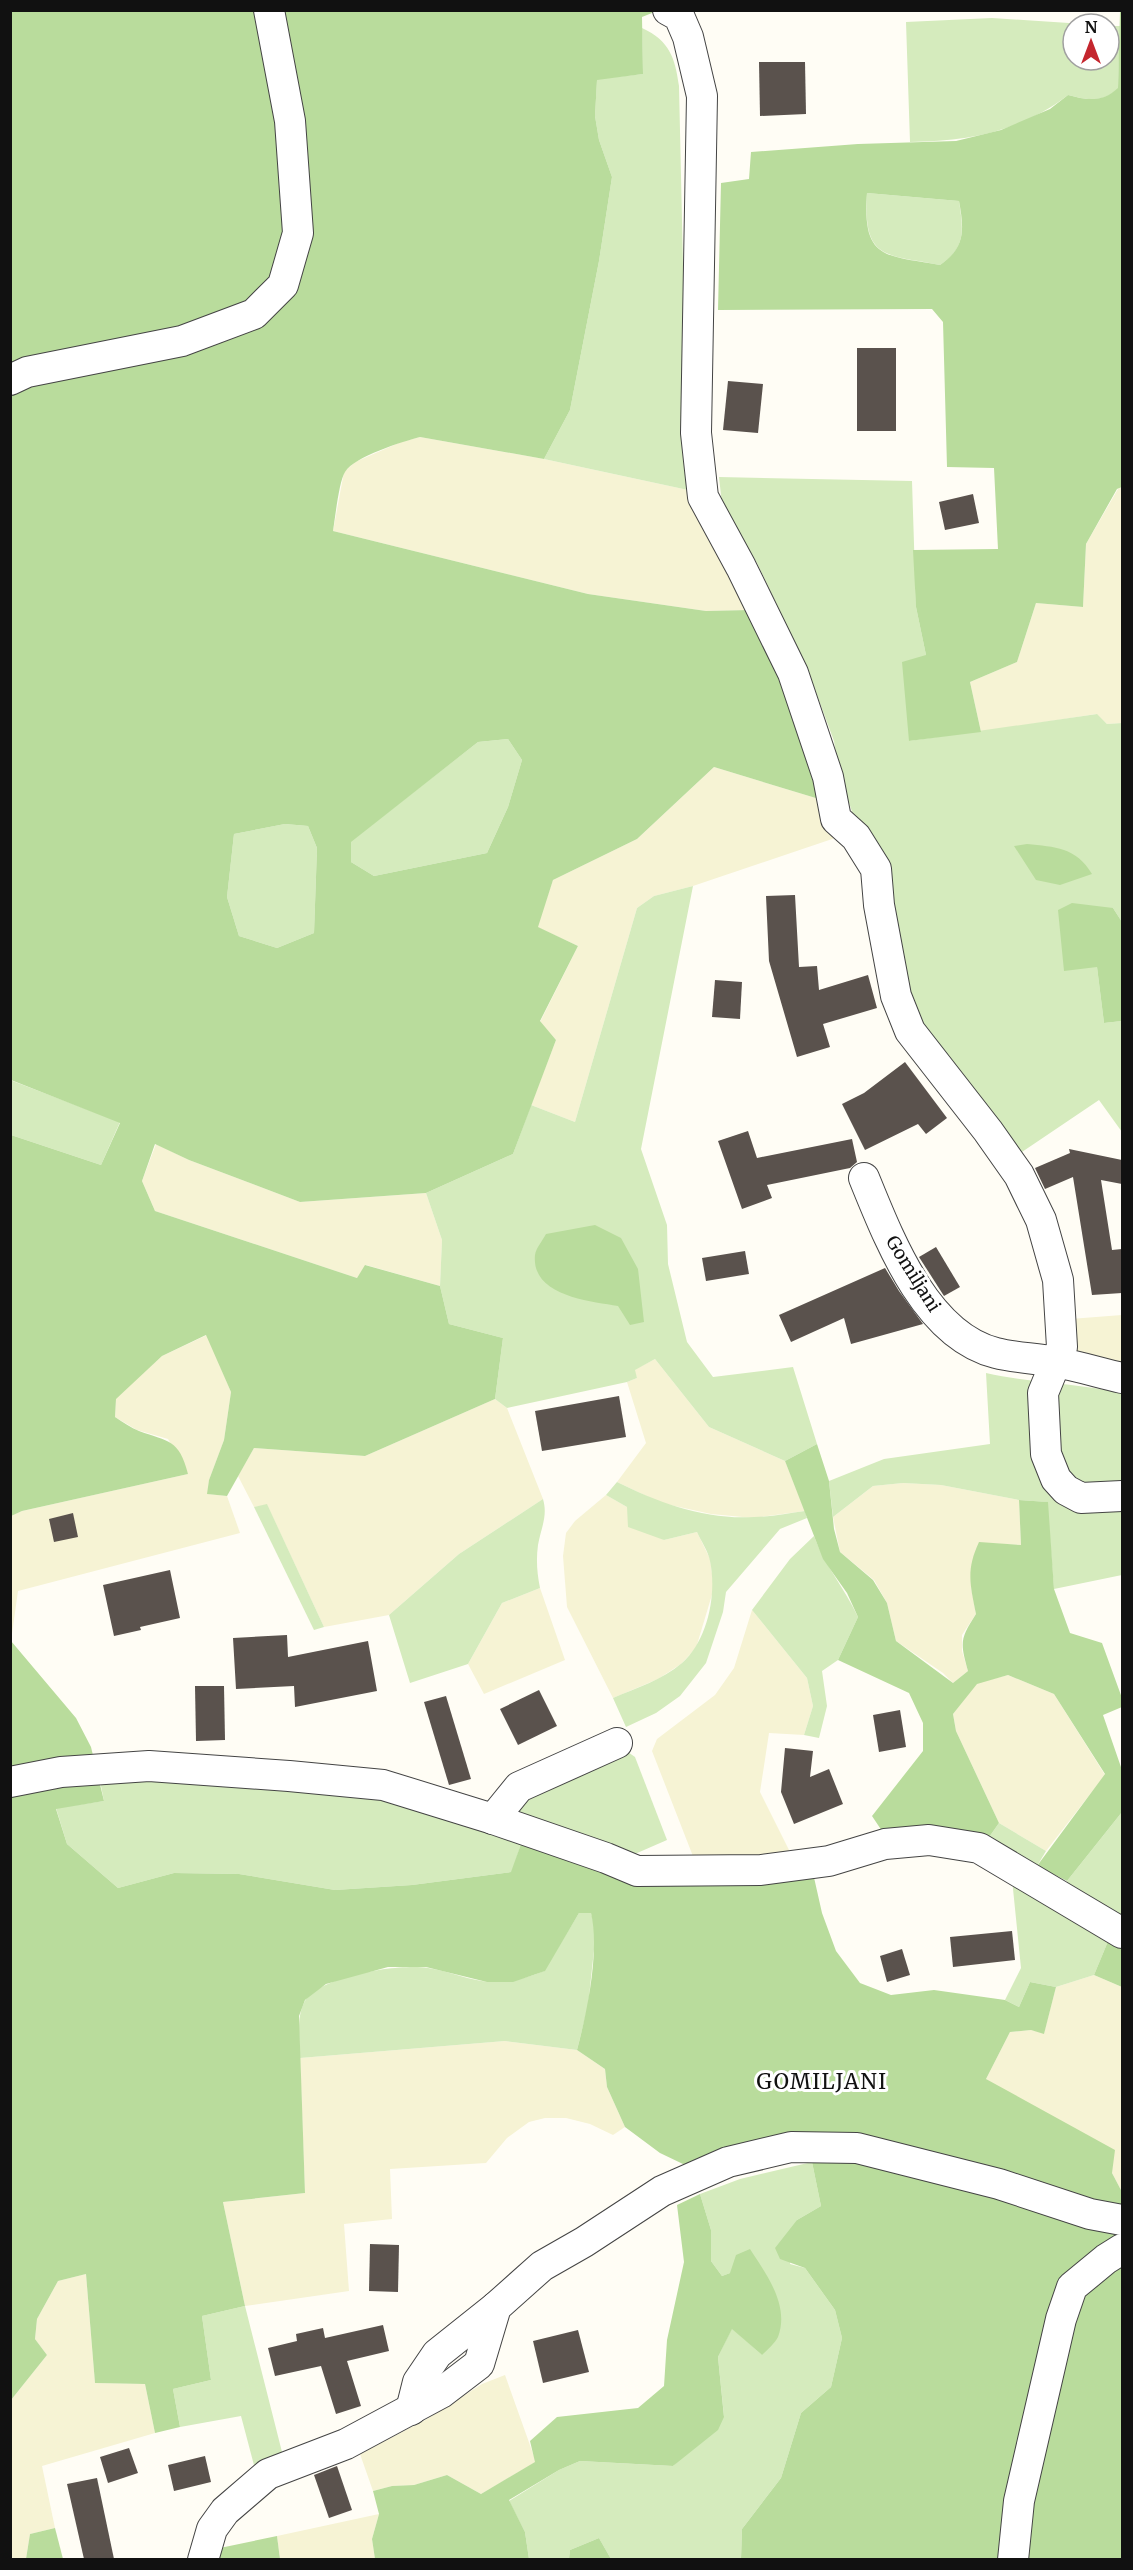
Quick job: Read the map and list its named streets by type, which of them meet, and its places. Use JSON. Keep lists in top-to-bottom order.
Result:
{
  "streets": {
    "street": ["Gomiljani"]
  },
  "districts": ["GOMILJANI"],
  "north": "top"
}
